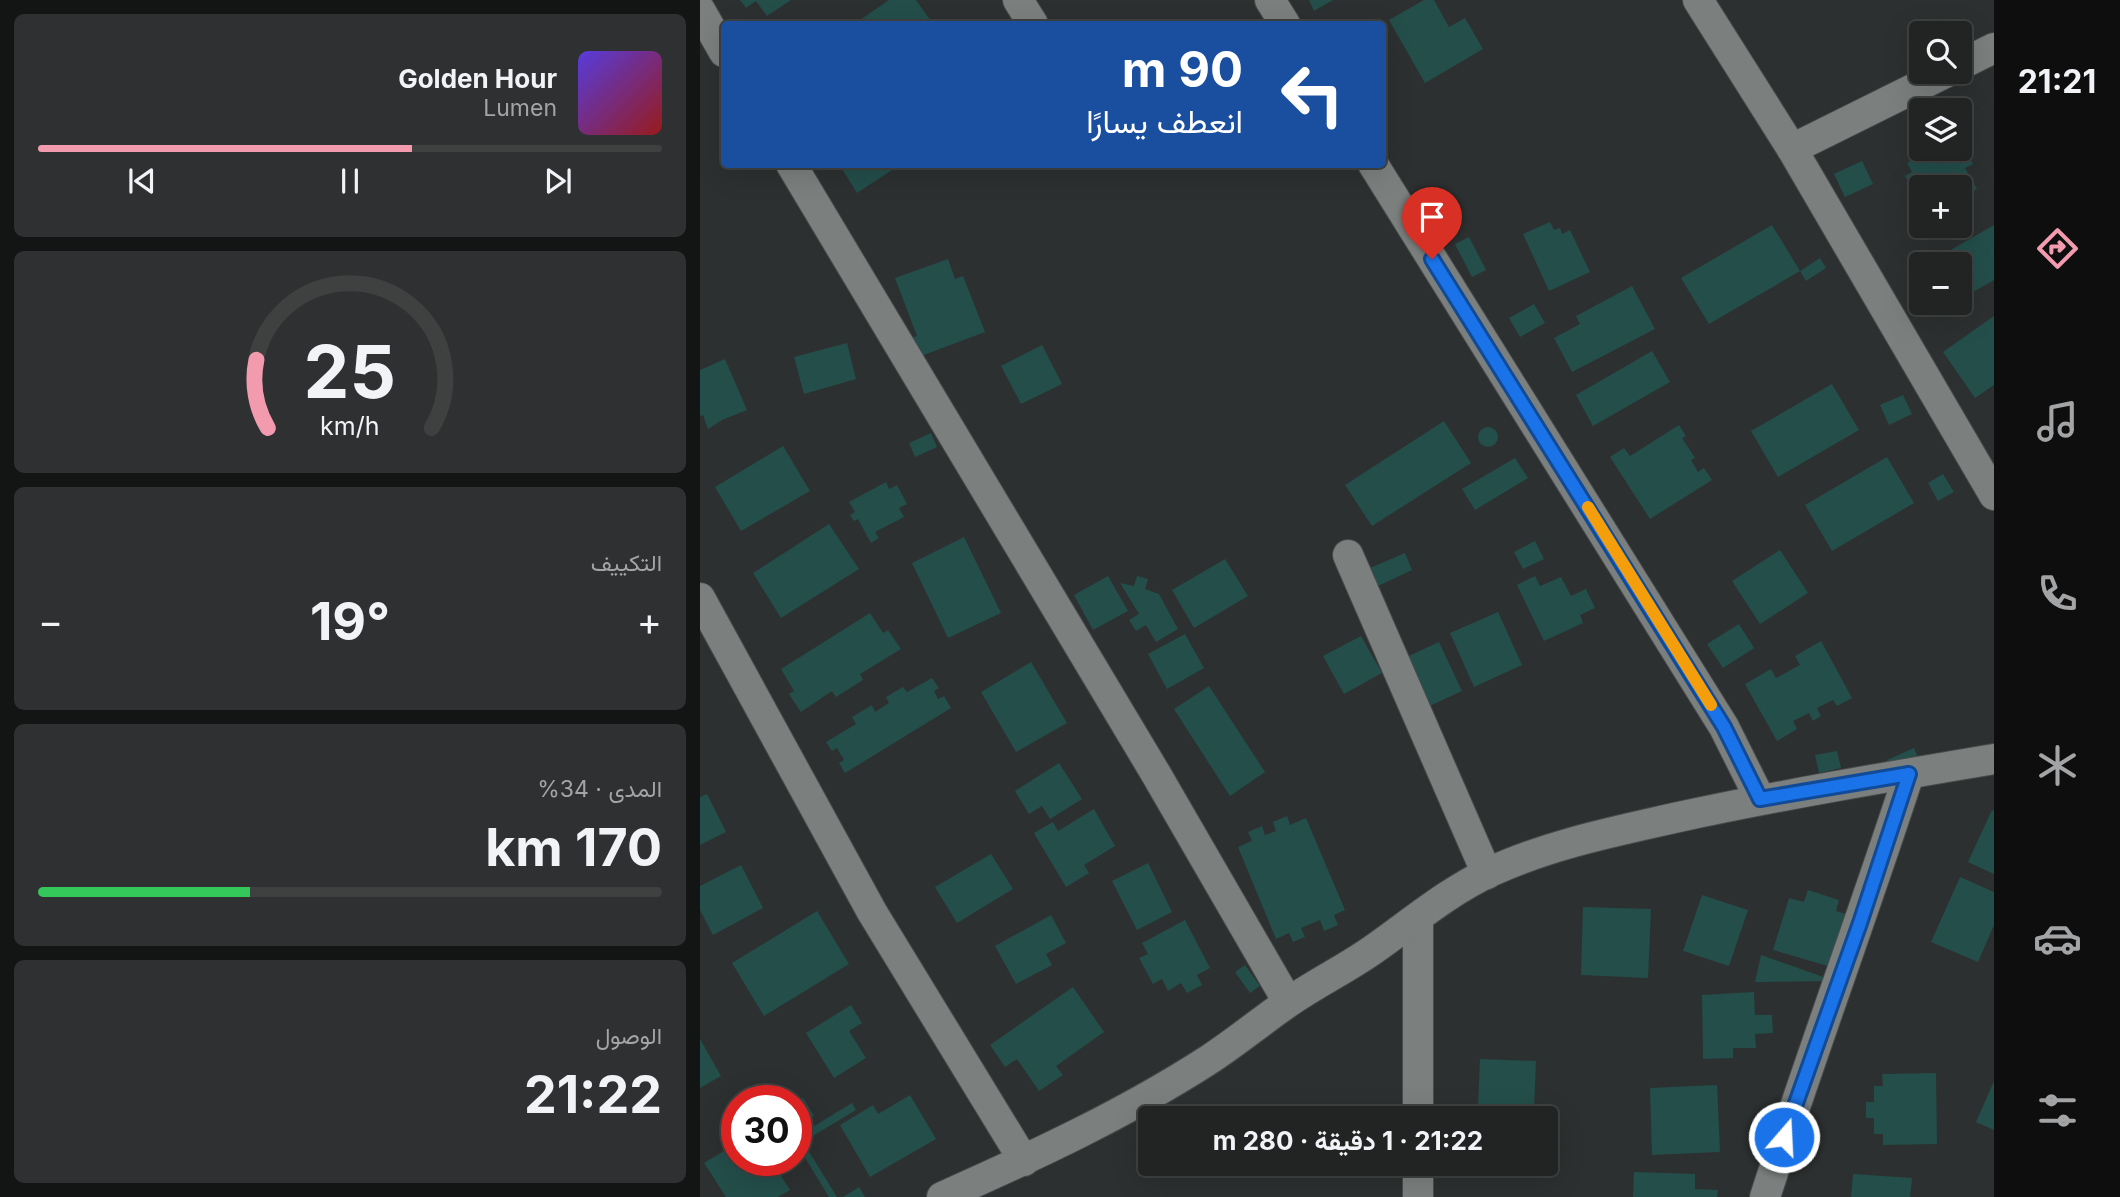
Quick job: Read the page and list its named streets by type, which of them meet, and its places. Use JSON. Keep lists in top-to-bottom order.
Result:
{
  "page": {
    "tabs": "21:21",
    "map_buttons": ["+", "−"],
    "turn": ["90 m", "انعطف يسارًا"],
    "song": ["Golden Hour", "Lumen"],
    "tile": [
      "التكييف",
      ["المدى · 34%", "170 km"],
      ["الوصول", "21:22"]
    ],
    "heat": ["−", "19°", "+"],
    "limit": "30",
    "trip": "21:22 · 1 دقيقة · 280 m",
    "gauge": ["25", "km/h"]
  }
}
